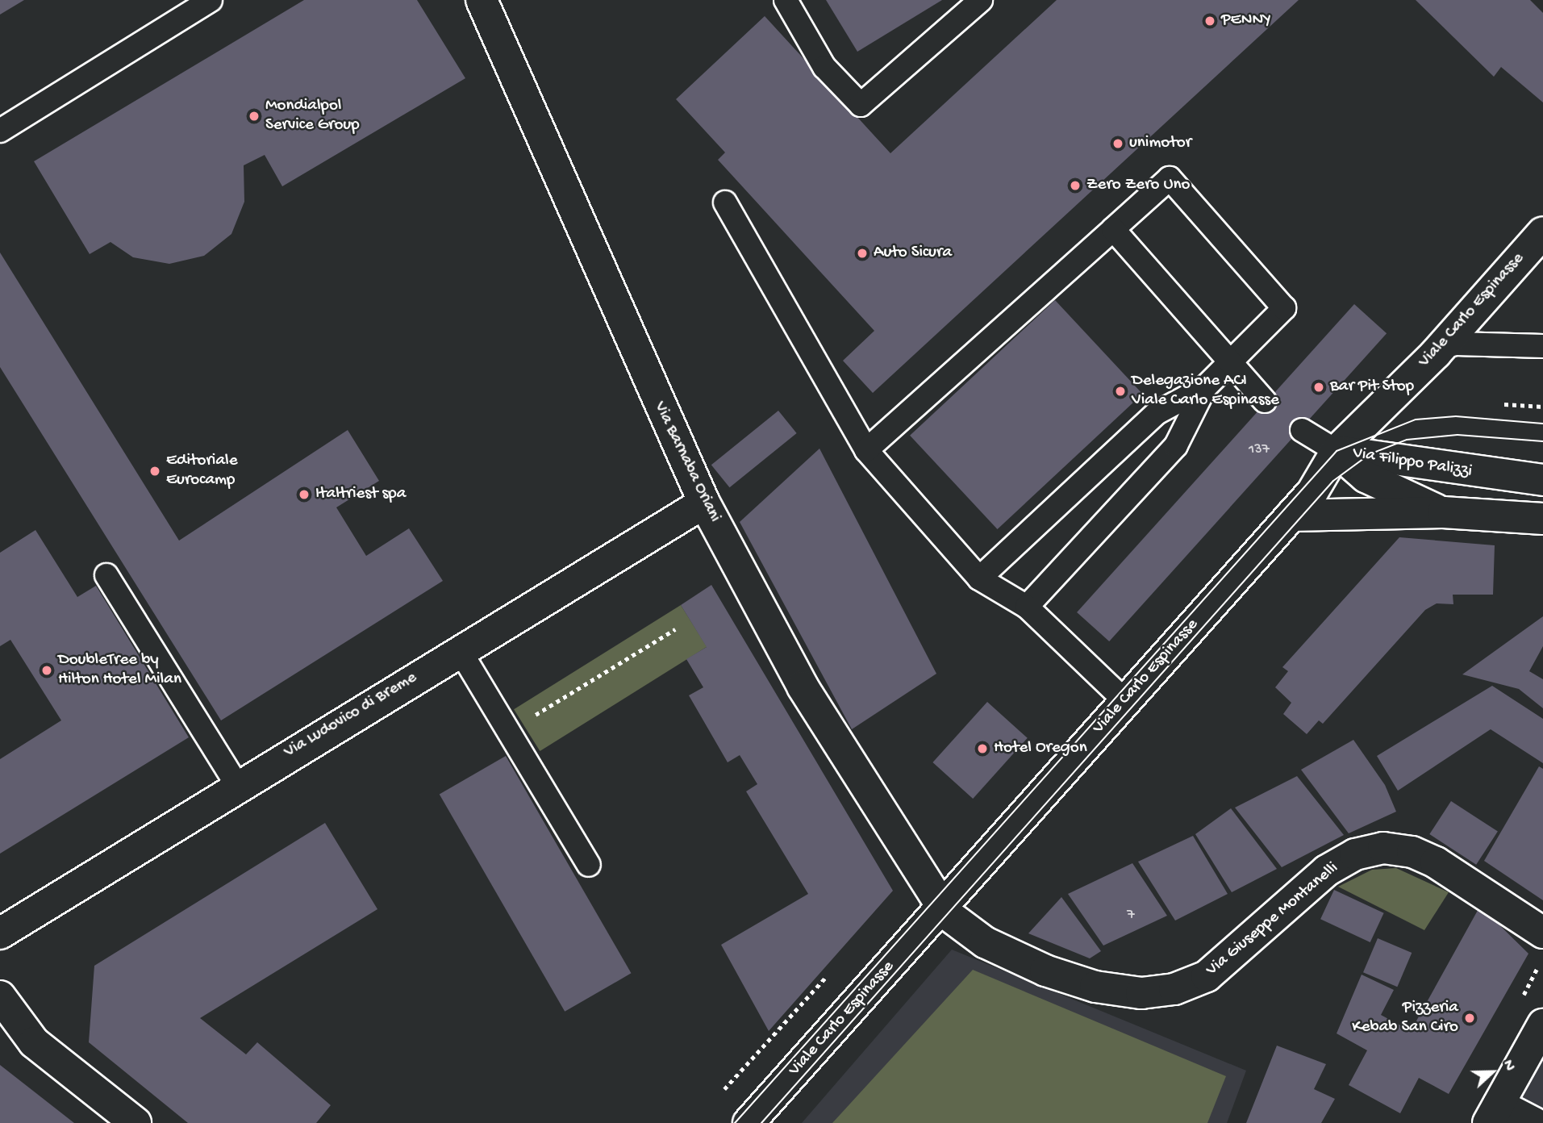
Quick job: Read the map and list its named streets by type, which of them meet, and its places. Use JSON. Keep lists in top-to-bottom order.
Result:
{
  "streets": {
    "street": [
      "Viale Carlo Espinasse",
      "Via Barnaba Oriani",
      "Via Filippo Palizzi",
      "Via Ludovico di Breme",
      "Via Giuseppe Montanelli"
    ]
  },
  "crossings": [
    ["Viale Carlo Espinasse", "Via Barnaba Oriani"],
    ["Viale Carlo Espinasse", "Via Filippo Palizzi"],
    ["Viale Carlo Espinasse", "Via Giuseppe Montanelli"],
    ["Via Barnaba Oriani", "Via Ludovico di Breme"],
    ["Via Barnaba Oriani", "Via Giuseppe Montanelli"]
  ],
  "places": [
    "PENNY",
    "Mondialpol Service Group",
    "unimotor",
    "Zero Zero Uno",
    "Auto Sicura",
    "Bar Pit Stop",
    "Delegazione ACI Viale Carlo Espinasse",
    "Editoriale Eurocamp",
    "Italtriest spa",
    "DoubleTree by Hilton Hotel Milan",
    "Hotel Oregon",
    "Pizzeria Kebab San Ciro"
  ],
  "house_numbers": ["137", "7"],
  "north": "right"
}
